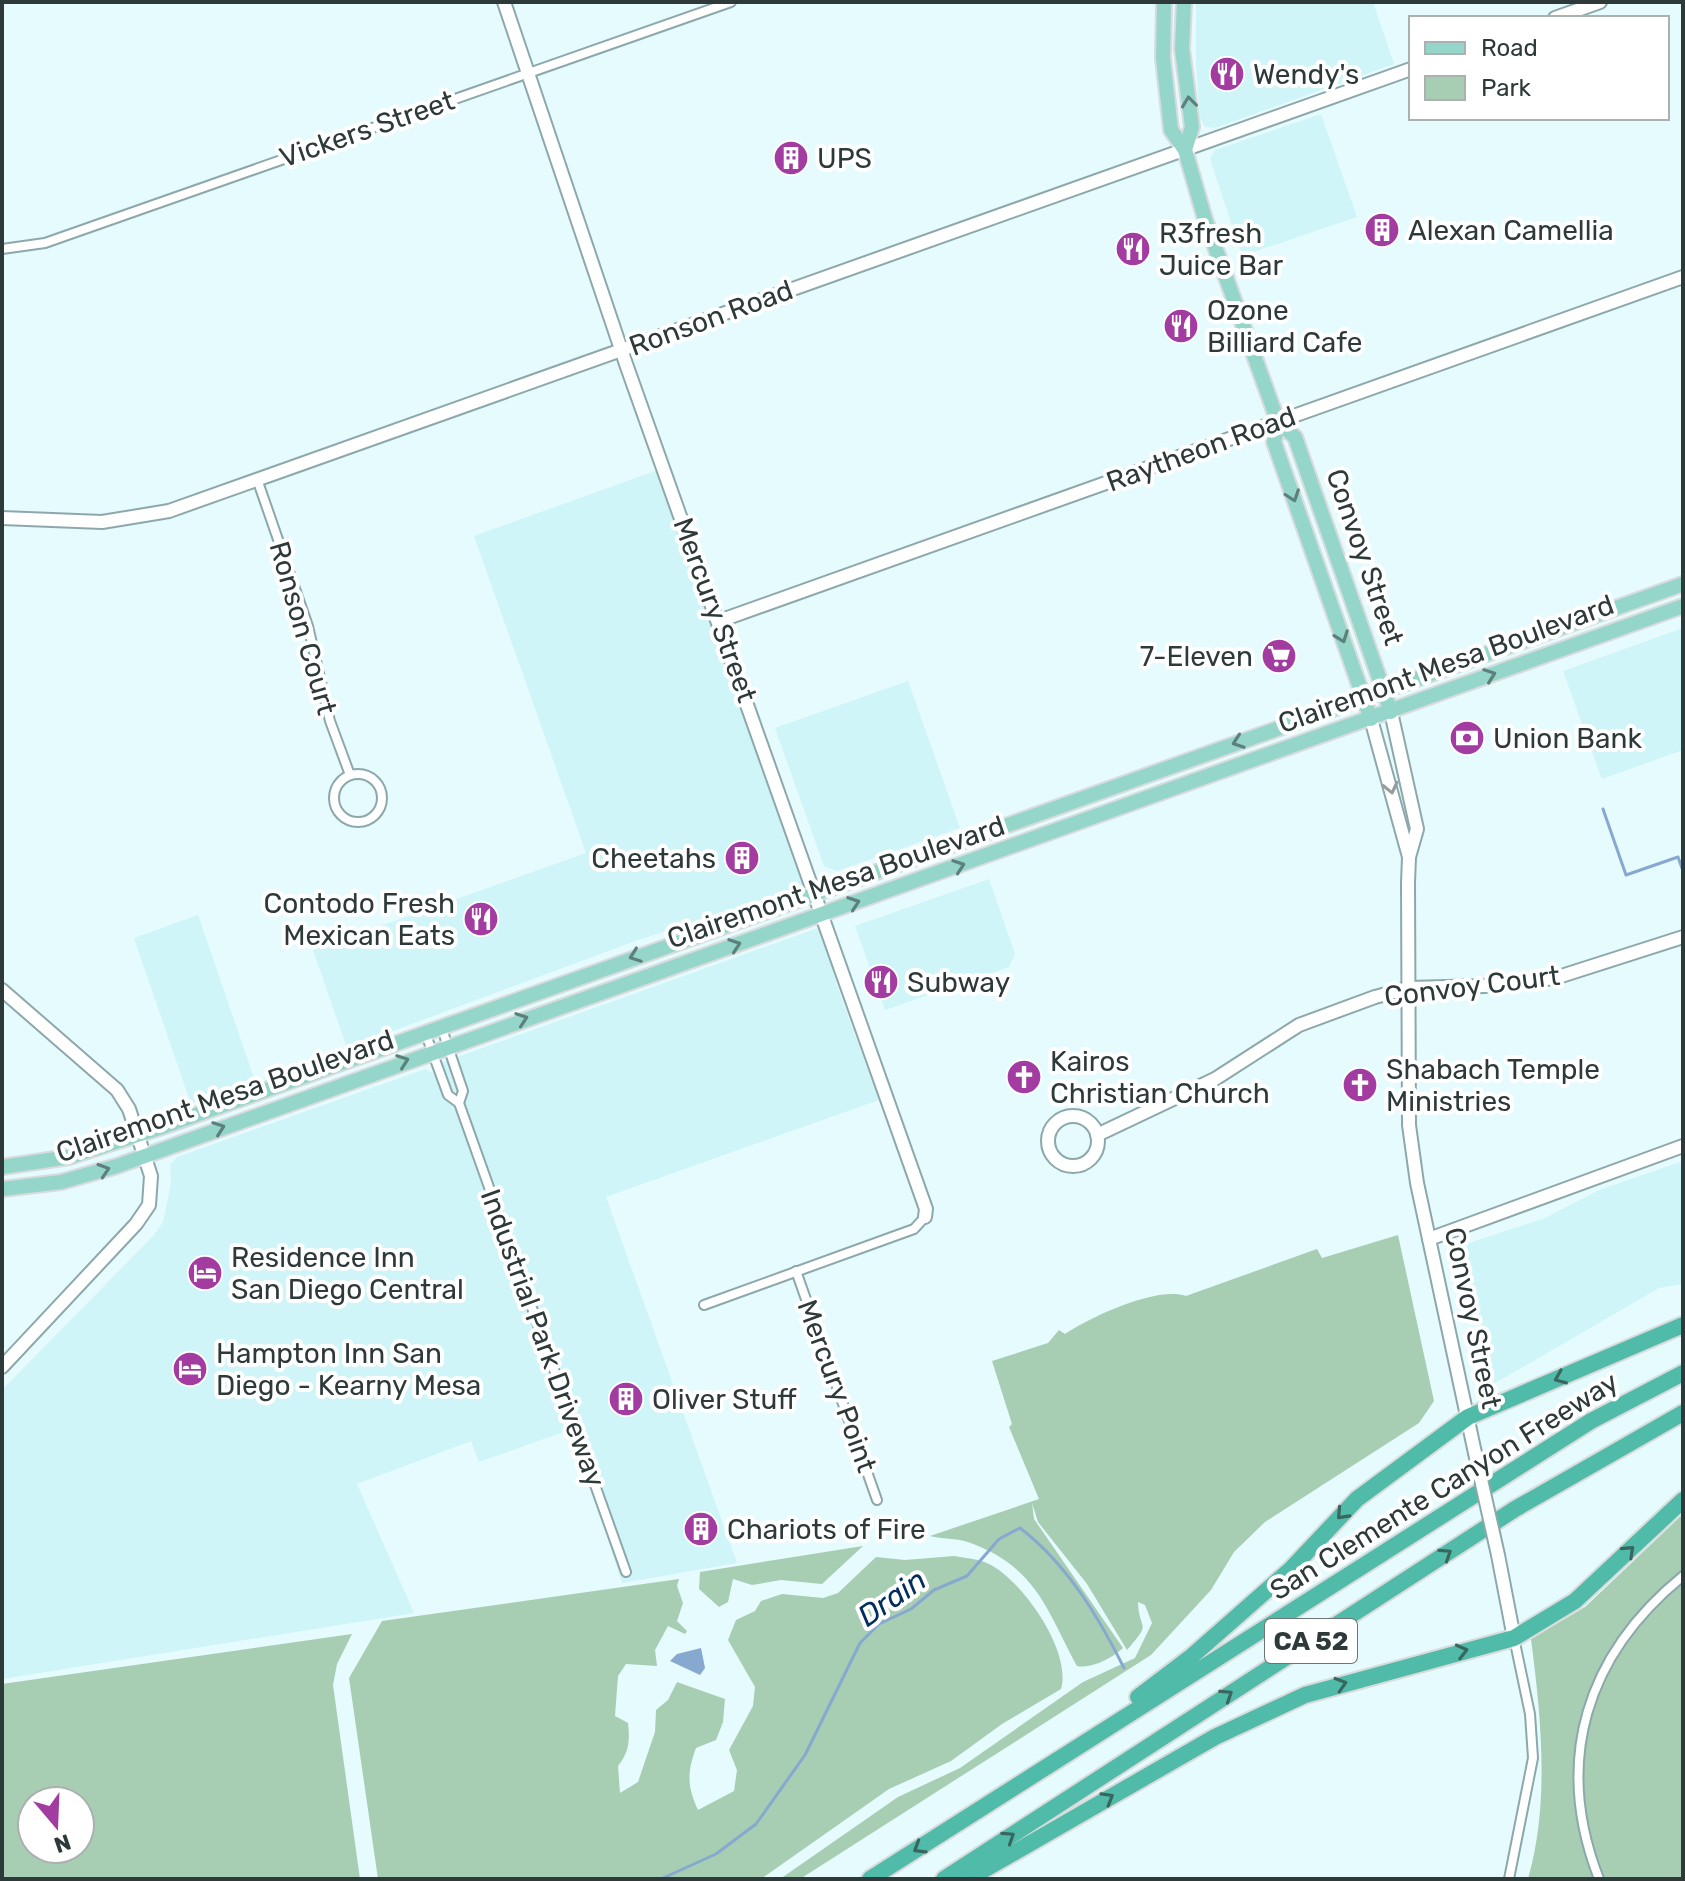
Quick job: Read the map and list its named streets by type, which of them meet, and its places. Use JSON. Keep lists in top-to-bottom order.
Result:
{
  "streets": {
    "highway": ["San Clemente Canyon Freeway", "CA 52"],
    "main road": ["Convoy Street", "Clairemont Mesa Boulevard"],
    "street": [
      "Vickers Street",
      "Ronson Road",
      "Raytheon Road",
      "Mercury Street",
      "Ronson Court",
      "Convoy Court",
      "Industrial Park Driveway",
      "Mercury Point"
    ]
  },
  "crossings": [
    ["Vickers Street", "Mercury Street"],
    ["Ronson Road", "Convoy Street"],
    ["Ronson Road", "Mercury Street"],
    ["Ronson Road", "Ronson Court"],
    ["Raytheon Road", "Convoy Street"],
    ["Raytheon Road", "Mercury Street"],
    ["Convoy Street", "Clairemont Mesa Boulevard"],
    ["Convoy Street", "Convoy Court"],
    ["Mercury Street", "Clairemont Mesa Boulevard"],
    ["Clairemont Mesa Boulevard", "Industrial Park Driveway"]
  ],
  "water": ["Drain"],
  "places": {
    "restaurant": [
      "Wendy's",
      "R3fresh Juice Bar",
      "Ozone Billiard Cafe",
      "Contodo Fresh Mexican Eats",
      "Subway"
    ],
    "building": [
      "UPS",
      "Alexan Camellia",
      "Cheetahs",
      "Oliver Stuff",
      "Chariots of Fire"
    ],
    "supermarket": ["7-Eleven"],
    "bank": ["Union Bank"],
    "church": ["Kairos Christian Church", "Shabach Temple Ministries"],
    "hotel": ["Residence Inn San Diego Central", "Hampton Inn San Diego - Kearny Mesa"]
  },
  "legend": ["Road", "Park"],
  "north": "bottom"
}
